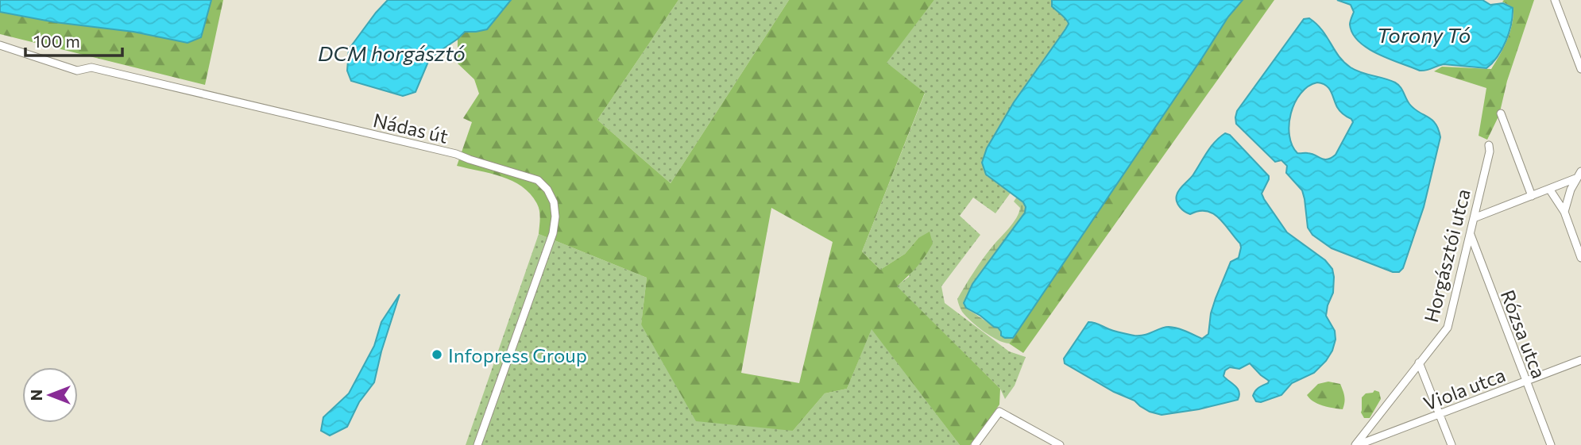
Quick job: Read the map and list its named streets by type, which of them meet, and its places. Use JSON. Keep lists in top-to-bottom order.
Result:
{
  "streets": {
    "street": [
      "Nádas út",
      "Horgásztói utca",
      "Rózsa utca",
      "Viola utca"
    ]
  },
  "crossings": [
    ["Horgásztói utca", "Rózsa utca"],
    ["Horgásztói utca", "Viola utca"],
    ["Rózsa utca", "Viola utca"]
  ],
  "water": ["Torony Tó", "DCM horgásztó"],
  "places": ["Infopress Group"],
  "scale_bar": "100 m",
  "north": "left"
}
